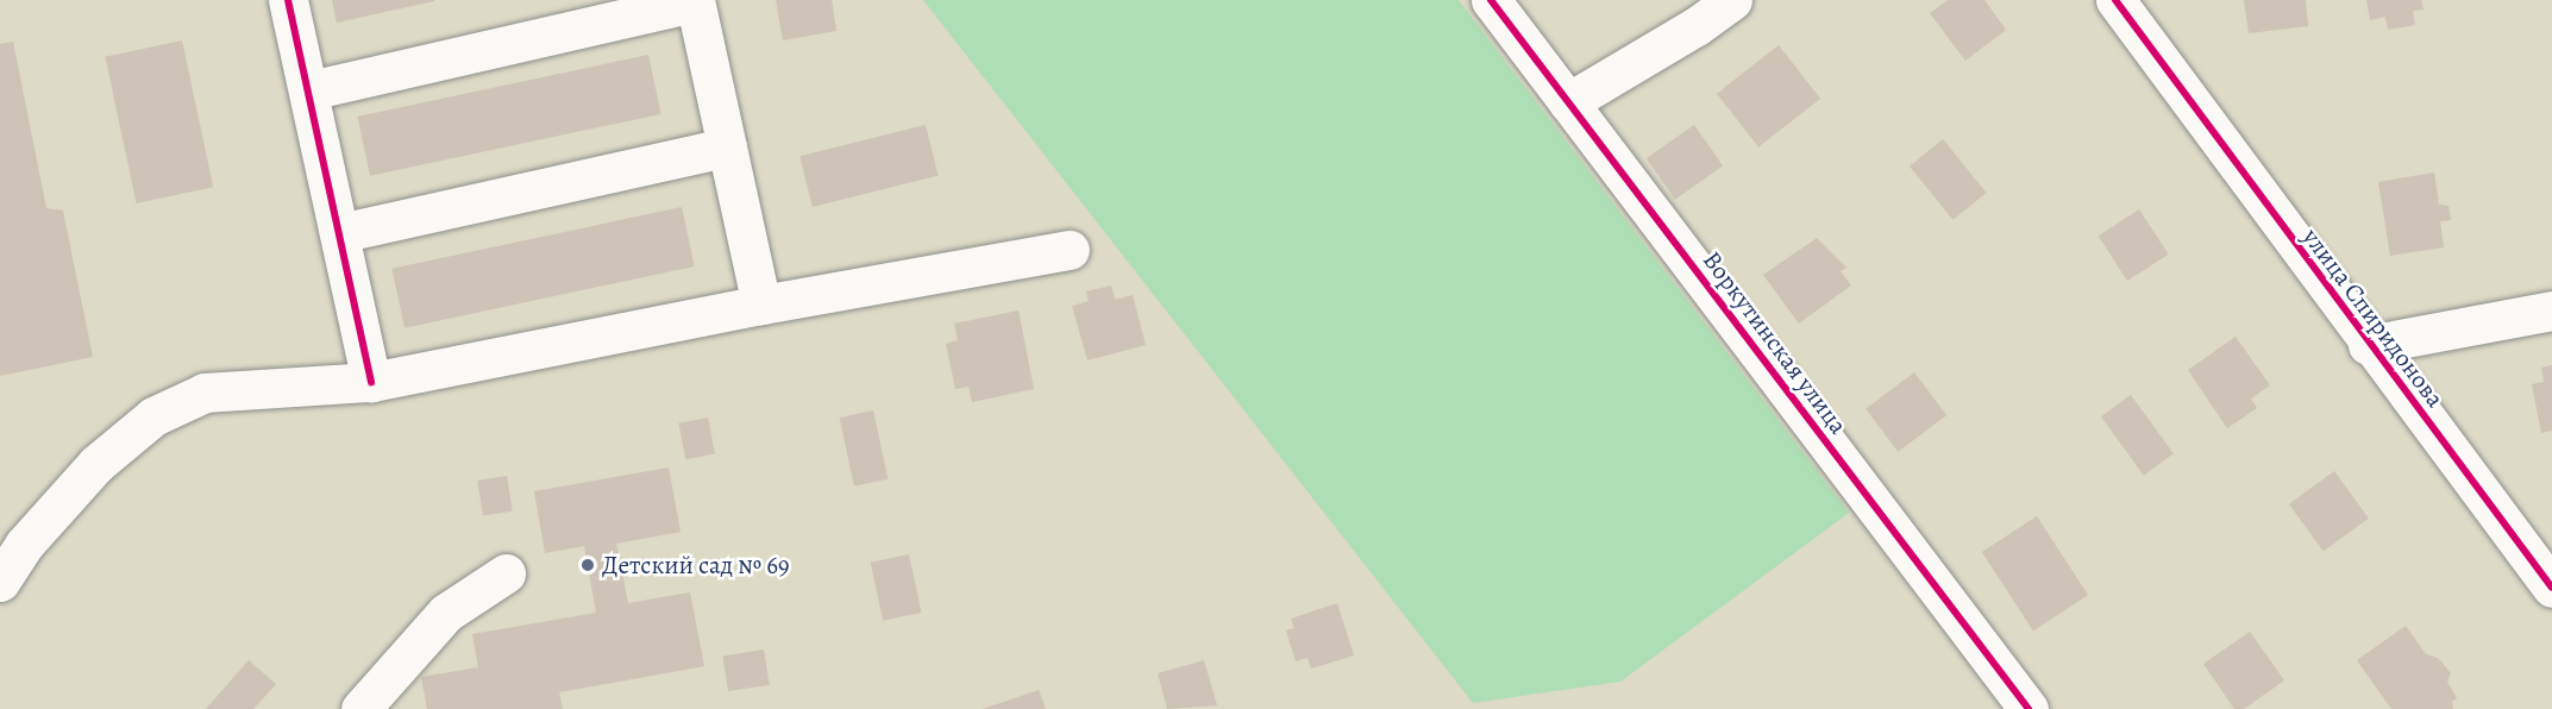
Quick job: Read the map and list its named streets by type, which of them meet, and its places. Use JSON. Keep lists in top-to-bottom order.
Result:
{
  "streets": {
    "street": ["улица Спиридонова", "Воркутинская улица"]
  },
  "places": ["Детский сад № 69"]
}
